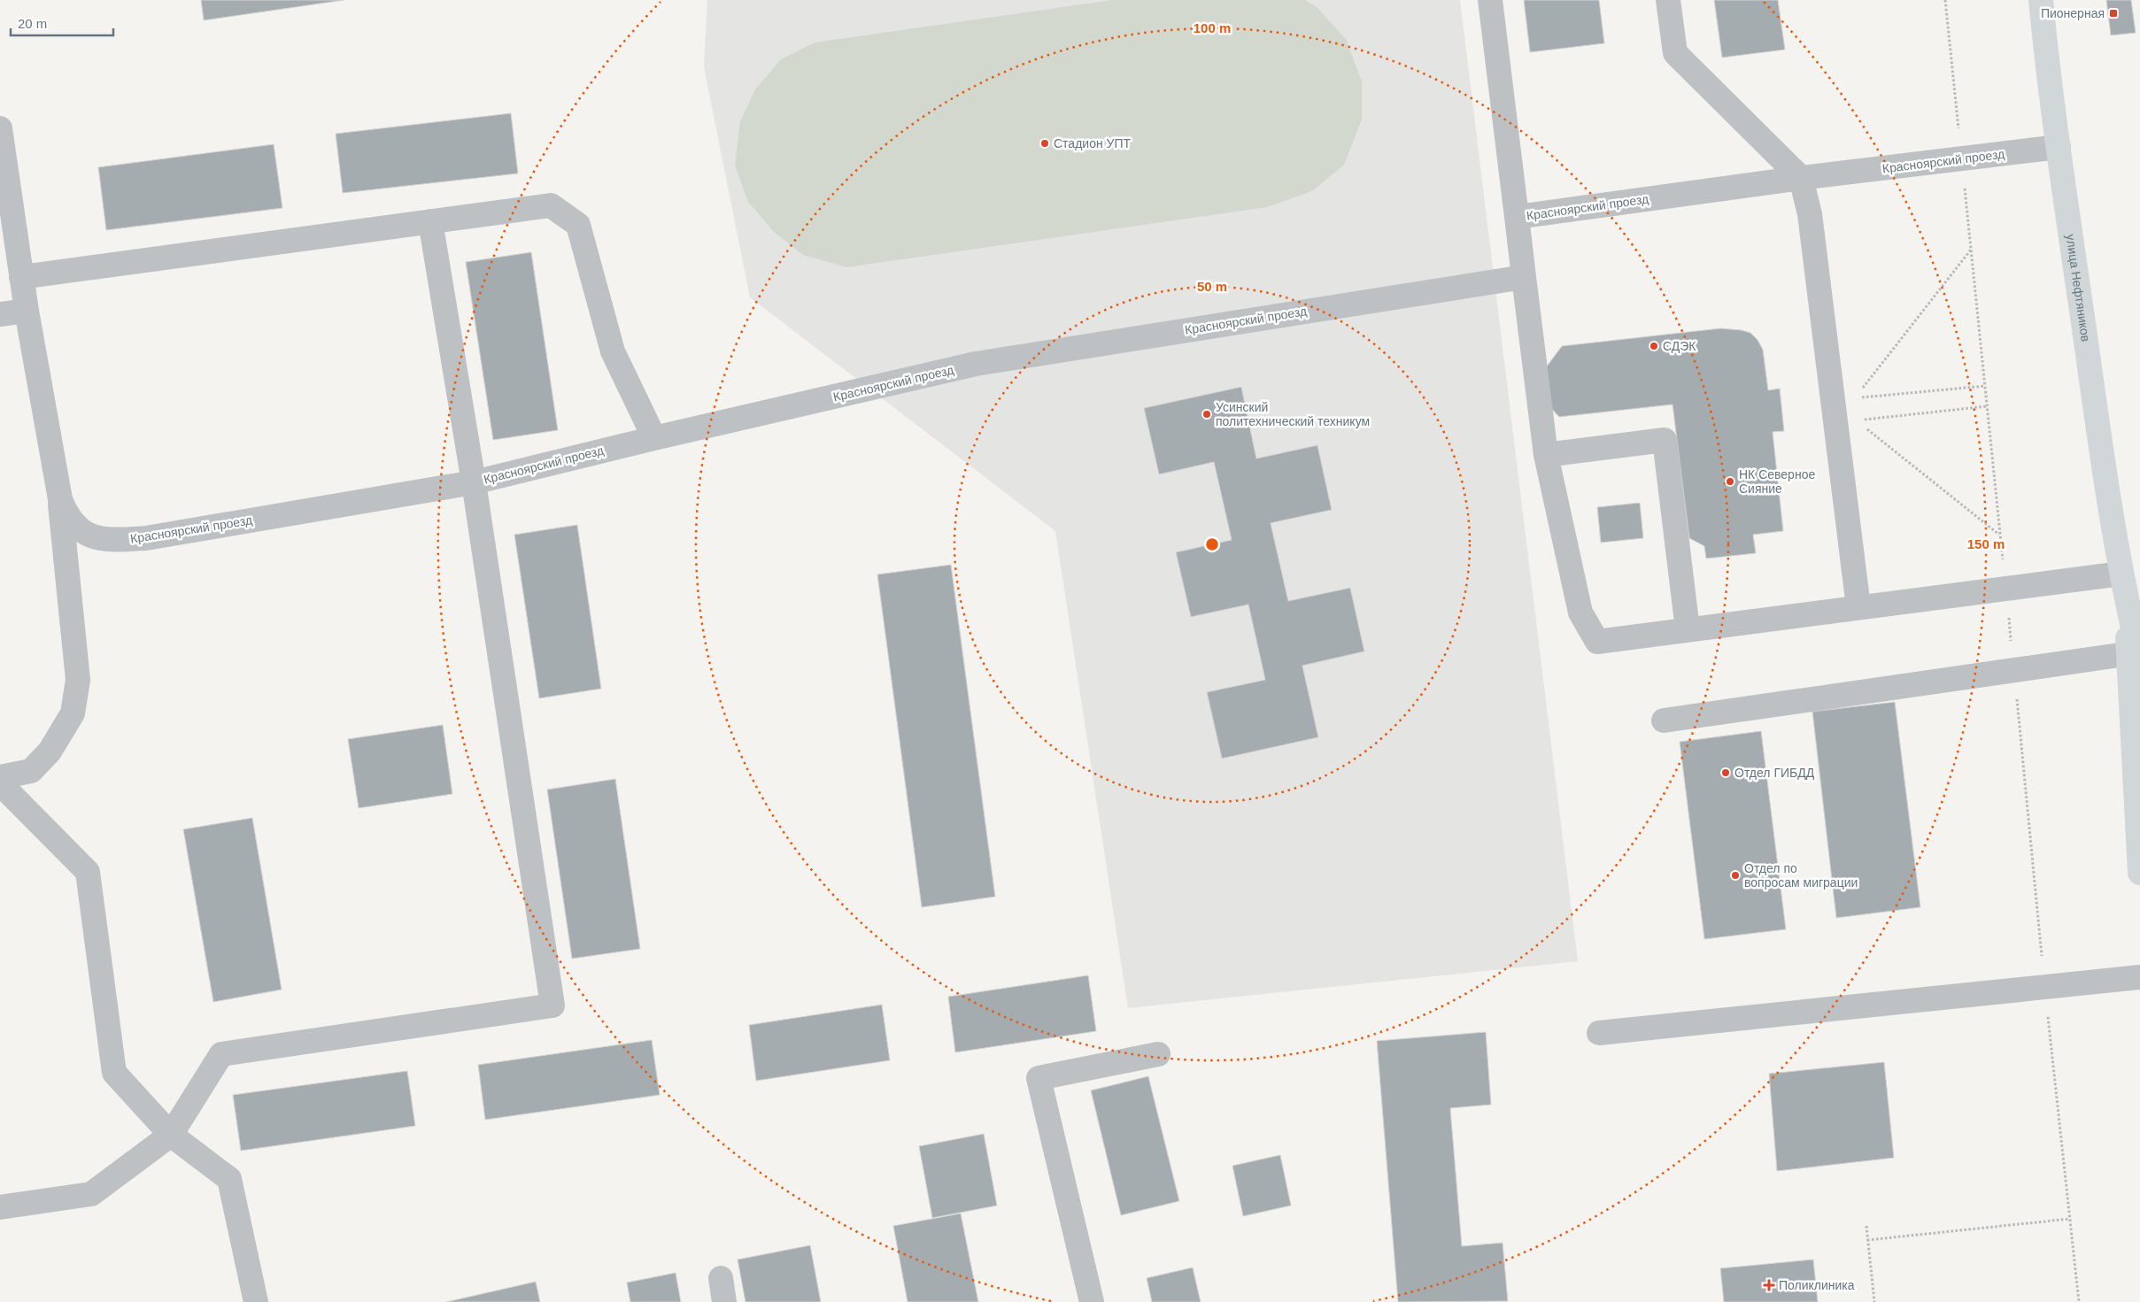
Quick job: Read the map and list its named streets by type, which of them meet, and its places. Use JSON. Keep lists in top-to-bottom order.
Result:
{
  "streets": {
    "main road": ["улица Нефтяников"],
    "street": ["Красноярский проезд"]
  },
  "crossings": [
    ["Красноярский проезд", "улица Нефтяников"]
  ],
  "places": {
    "transit": ["Пионерная"],
    "other": [
      "Стадион УПТ",
      "СДЭК",
      "Усинский политехнический техникум",
      "НК Северное Сияние",
      "Отдел ГИБДД",
      "Отдел по вопросам миграции"
    ],
    "health": ["Поликлиника"]
  },
  "scale_bar": "20 m",
  "rings": ["100 m", "50 m", "150 m"]
}
